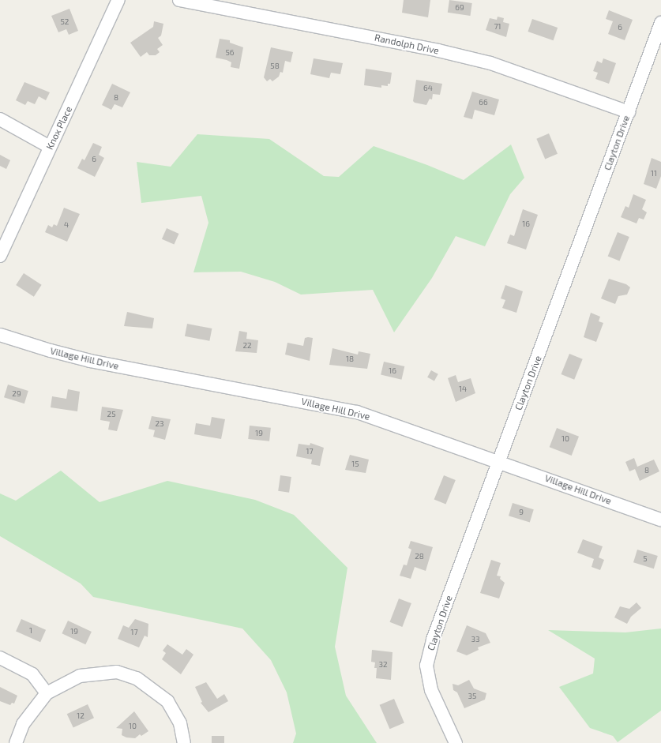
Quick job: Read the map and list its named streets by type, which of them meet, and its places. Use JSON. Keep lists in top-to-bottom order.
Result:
{
  "streets": {
    "street": [
      "Randolph Drive",
      "Knox Place",
      "Clayton Drive",
      "Village Hill Drive"
    ]
  },
  "crossings": [
    ["Randolph Drive", "Clayton Drive"],
    ["Clayton Drive", "Village Hill Drive"]
  ],
  "house_numbers": [
    "69",
    "52",
    "71",
    "6",
    "56",
    "58",
    "64",
    "8",
    "66",
    "6",
    "11",
    "16",
    "4",
    "22",
    "18",
    "16",
    "14",
    "29",
    "25",
    "23",
    "19",
    "10",
    "17",
    "15",
    "8",
    "9",
    "28",
    "5",
    "1",
    "19",
    "17",
    "33",
    "32",
    "35",
    "12",
    "10"
  ]
}
